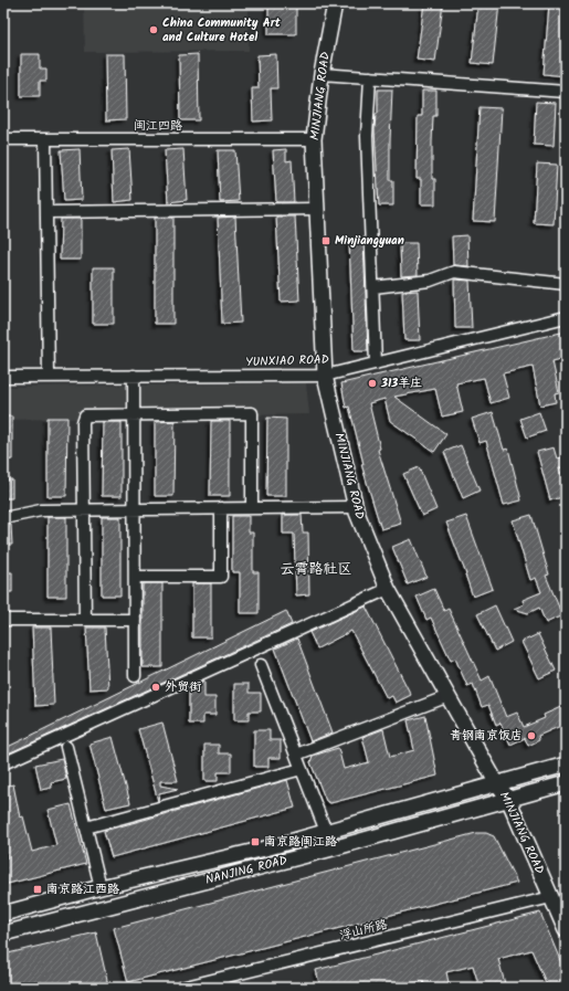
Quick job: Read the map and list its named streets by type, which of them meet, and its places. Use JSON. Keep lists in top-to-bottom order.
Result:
{
  "streets": {
    "main road": ["MINJIANG ROAD", "NANJING ROAD"],
    "street": ["闽江四路", "YUNXIAO ROAD", "浮山所路"]
  },
  "crossings": [
    ["MINJIANG ROAD", "闽江四路"],
    ["MINJIANG ROAD", "YUNXIAO ROAD"],
    ["MINJIANG ROAD", "NANJING ROAD"],
    ["MINJIANG ROAD", "浮山所路"]
  ],
  "districts": ["云霄路社区"],
  "places": {
    "other": [
      "China Community Art and Culture Hotel",
      "313羊庄",
      "外贸街",
      "青钢南京饭店"
    ],
    "transit": ["Minjiangyuan", "南京路闽江路", "南京路江西路"]
  }
}
